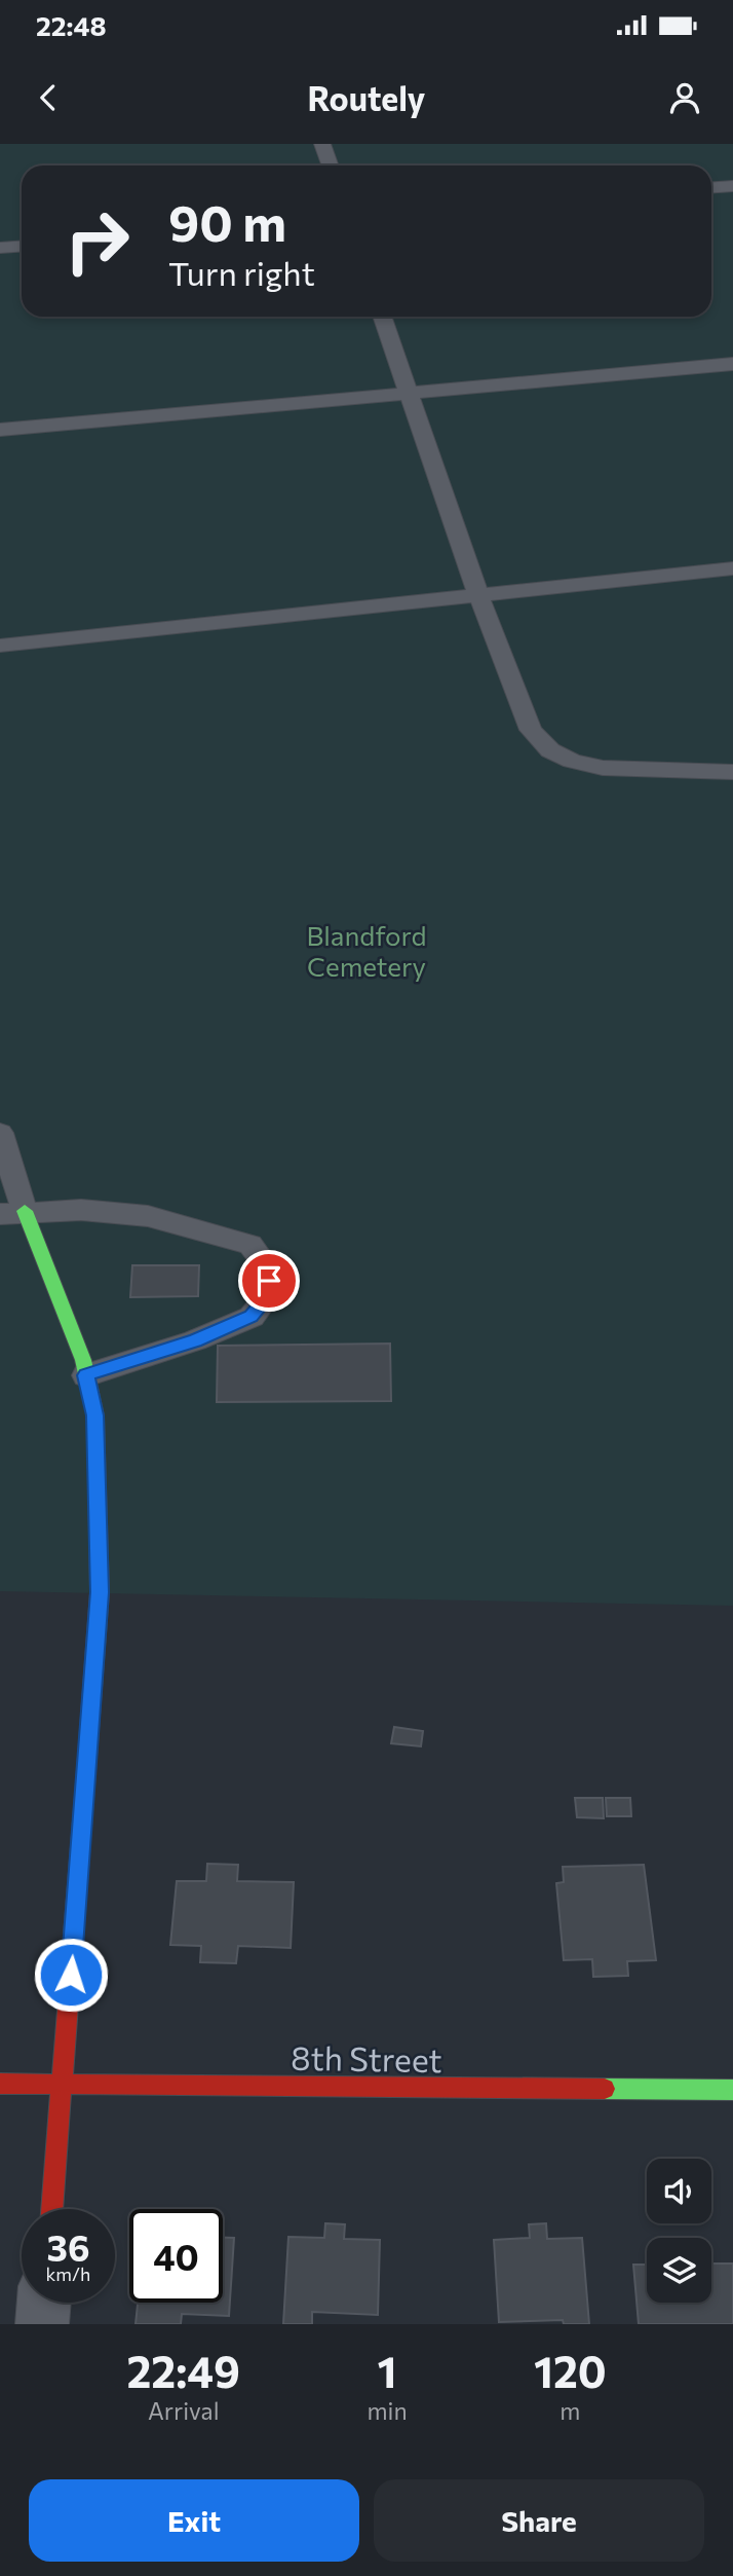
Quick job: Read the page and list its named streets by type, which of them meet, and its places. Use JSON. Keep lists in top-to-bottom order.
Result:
{
  "streets": {
    "street": ["8th Street"]
  },
  "parks": ["Blandford Cemetery"],
  "page": {
    "status": "22:48",
    "header": "Routely",
    "turn": ["90 m", "Turn right"],
    "speed": "36 km/h",
    "limit": "40",
    "eta": [
      "22:49",
      "Arrival",
      "1",
      "min",
      "120",
      "m"
    ],
    "buttons": ["Exit", "Share"]
  }
}
